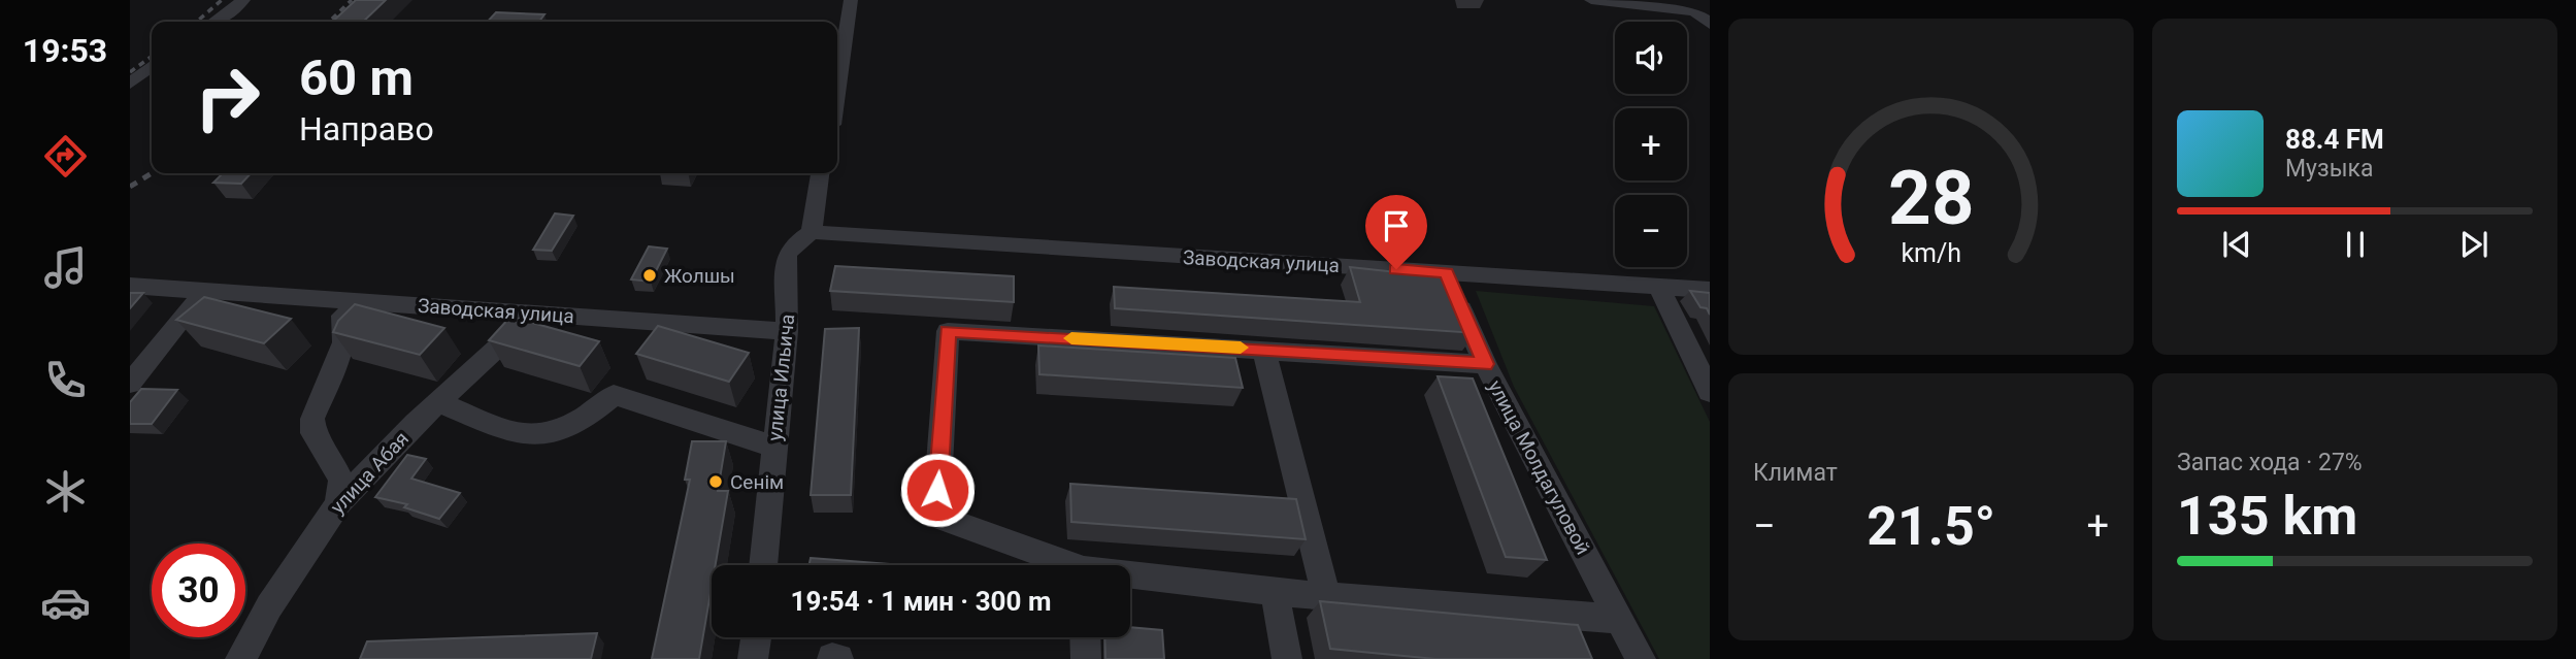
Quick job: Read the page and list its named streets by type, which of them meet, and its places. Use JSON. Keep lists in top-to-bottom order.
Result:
{
  "streets": {
    "street": [
      "Заводская улица",
      "улица Ильича",
      "улица Молдагуловой",
      "улица Абая"
    ]
  },
  "crossings": [
    ["Заводская улица", "улица Ильича"],
    ["Заводская улица", "улица Молдагуловой"],
    ["Заводская улица", "улица Абая"]
  ],
  "places": ["Жолшы", "Сенiм"],
  "page": {
    "tabs": "19:53",
    "map_buttons": ["+", "−"],
    "turn": ["60 m", "Направо"],
    "song": ["88.4 FM", "Музыка"],
    "tile": [
      "Климат",
      ["Запас хода · 27%", "135 km"]
    ],
    "heat": ["−", "21.5°", "+"],
    "limit": "30",
    "trip": "19:54 · 1 мин · 300 m",
    "gauge": ["28", "km/h"]
  }
}
